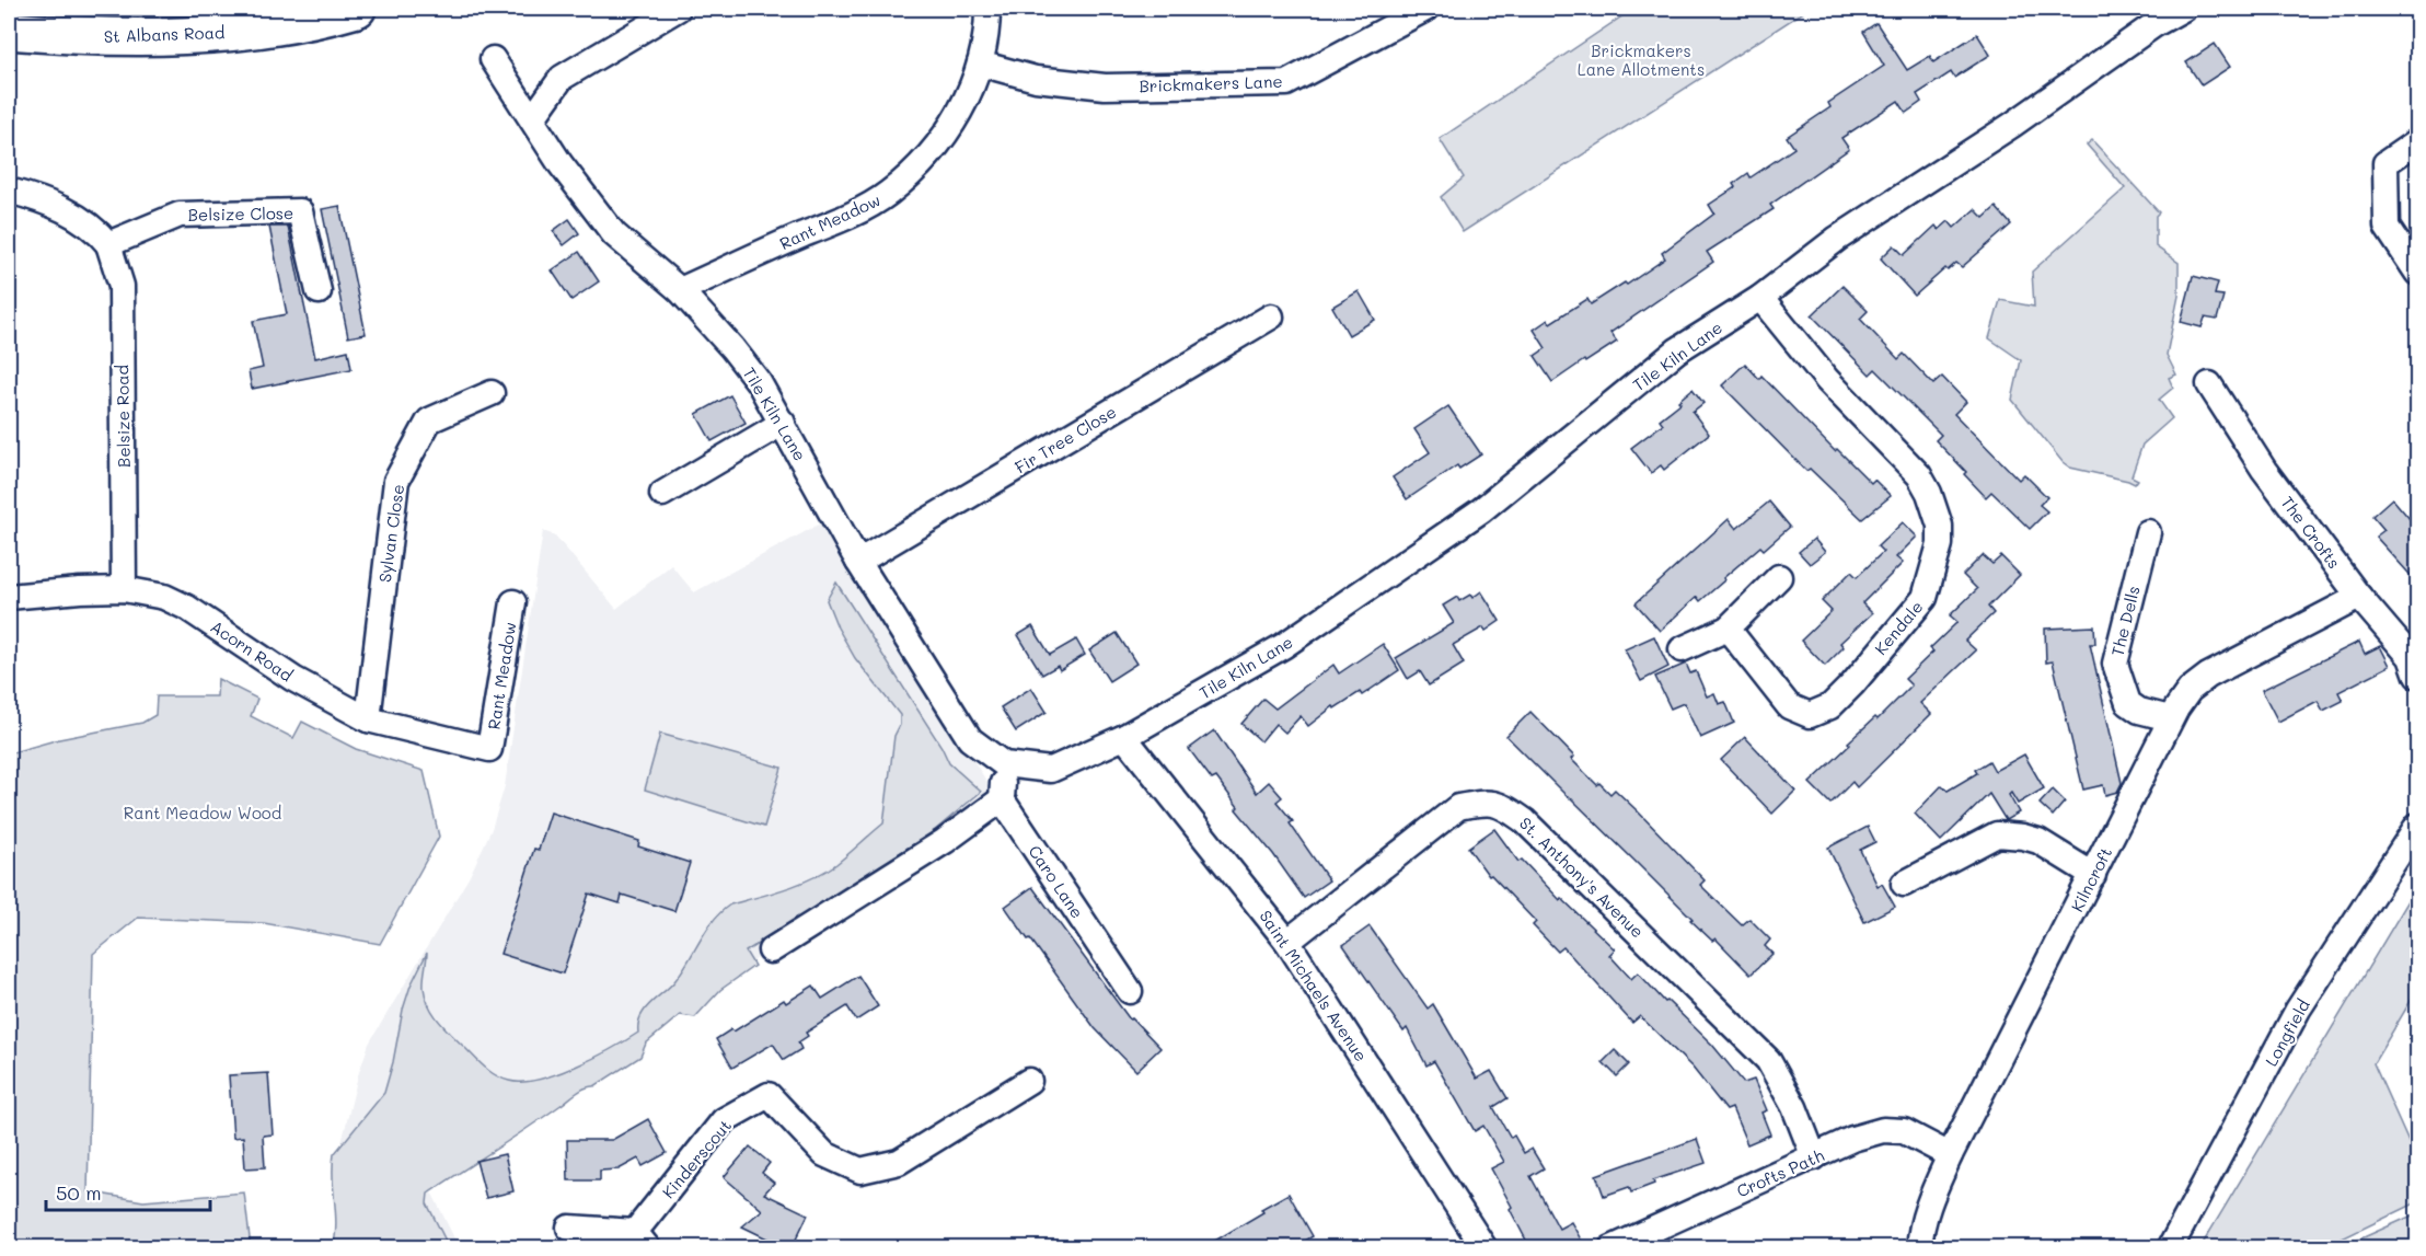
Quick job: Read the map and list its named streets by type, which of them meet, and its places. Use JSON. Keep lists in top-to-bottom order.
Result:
{
  "streets": {
    "main road": ["St Albans Road"],
    "street": [
      "Brickmakers Lane",
      "Belsize Close",
      "Rant Meadow",
      "Tile Kiln Lane",
      "Belsize Road",
      "Fir Tree Close",
      "The Crofts",
      "Sylvan Close",
      "The Dells",
      "Kendale",
      "Acorn Road",
      "St. Anthony's Avenue",
      "Kilncroft",
      "Caro Lane",
      "Saint Michaels Avenue",
      "Longfield",
      "Kinderscout",
      "Crofts Path"
    ]
  },
  "crossings": [
    ["Brickmakers Lane", "Rant Meadow"],
    ["Belsize Close", "Belsize Road"],
    ["Rant Meadow", "Tile Kiln Lane"],
    ["Rant Meadow", "Acorn Road"],
    ["Tile Kiln Lane", "Fir Tree Close"],
    ["Tile Kiln Lane", "Kendale"],
    ["Tile Kiln Lane", "Saint Michaels Avenue"],
    ["Belsize Road", "Acorn Road"],
    ["The Crofts", "Kilncroft"],
    ["Sylvan Close", "Acorn Road"],
    ["The Dells", "Kilncroft"],
    ["St. Anthony's Avenue", "Saint Michaels Avenue"],
    ["St. Anthony's Avenue", "Crofts Path"],
    ["Kilncroft", "Crofts Path"]
  ],
  "parks": ["Brickmakers Lane Allotments", "Rant Meadow Wood"],
  "scale_bar": "50 m"
}
